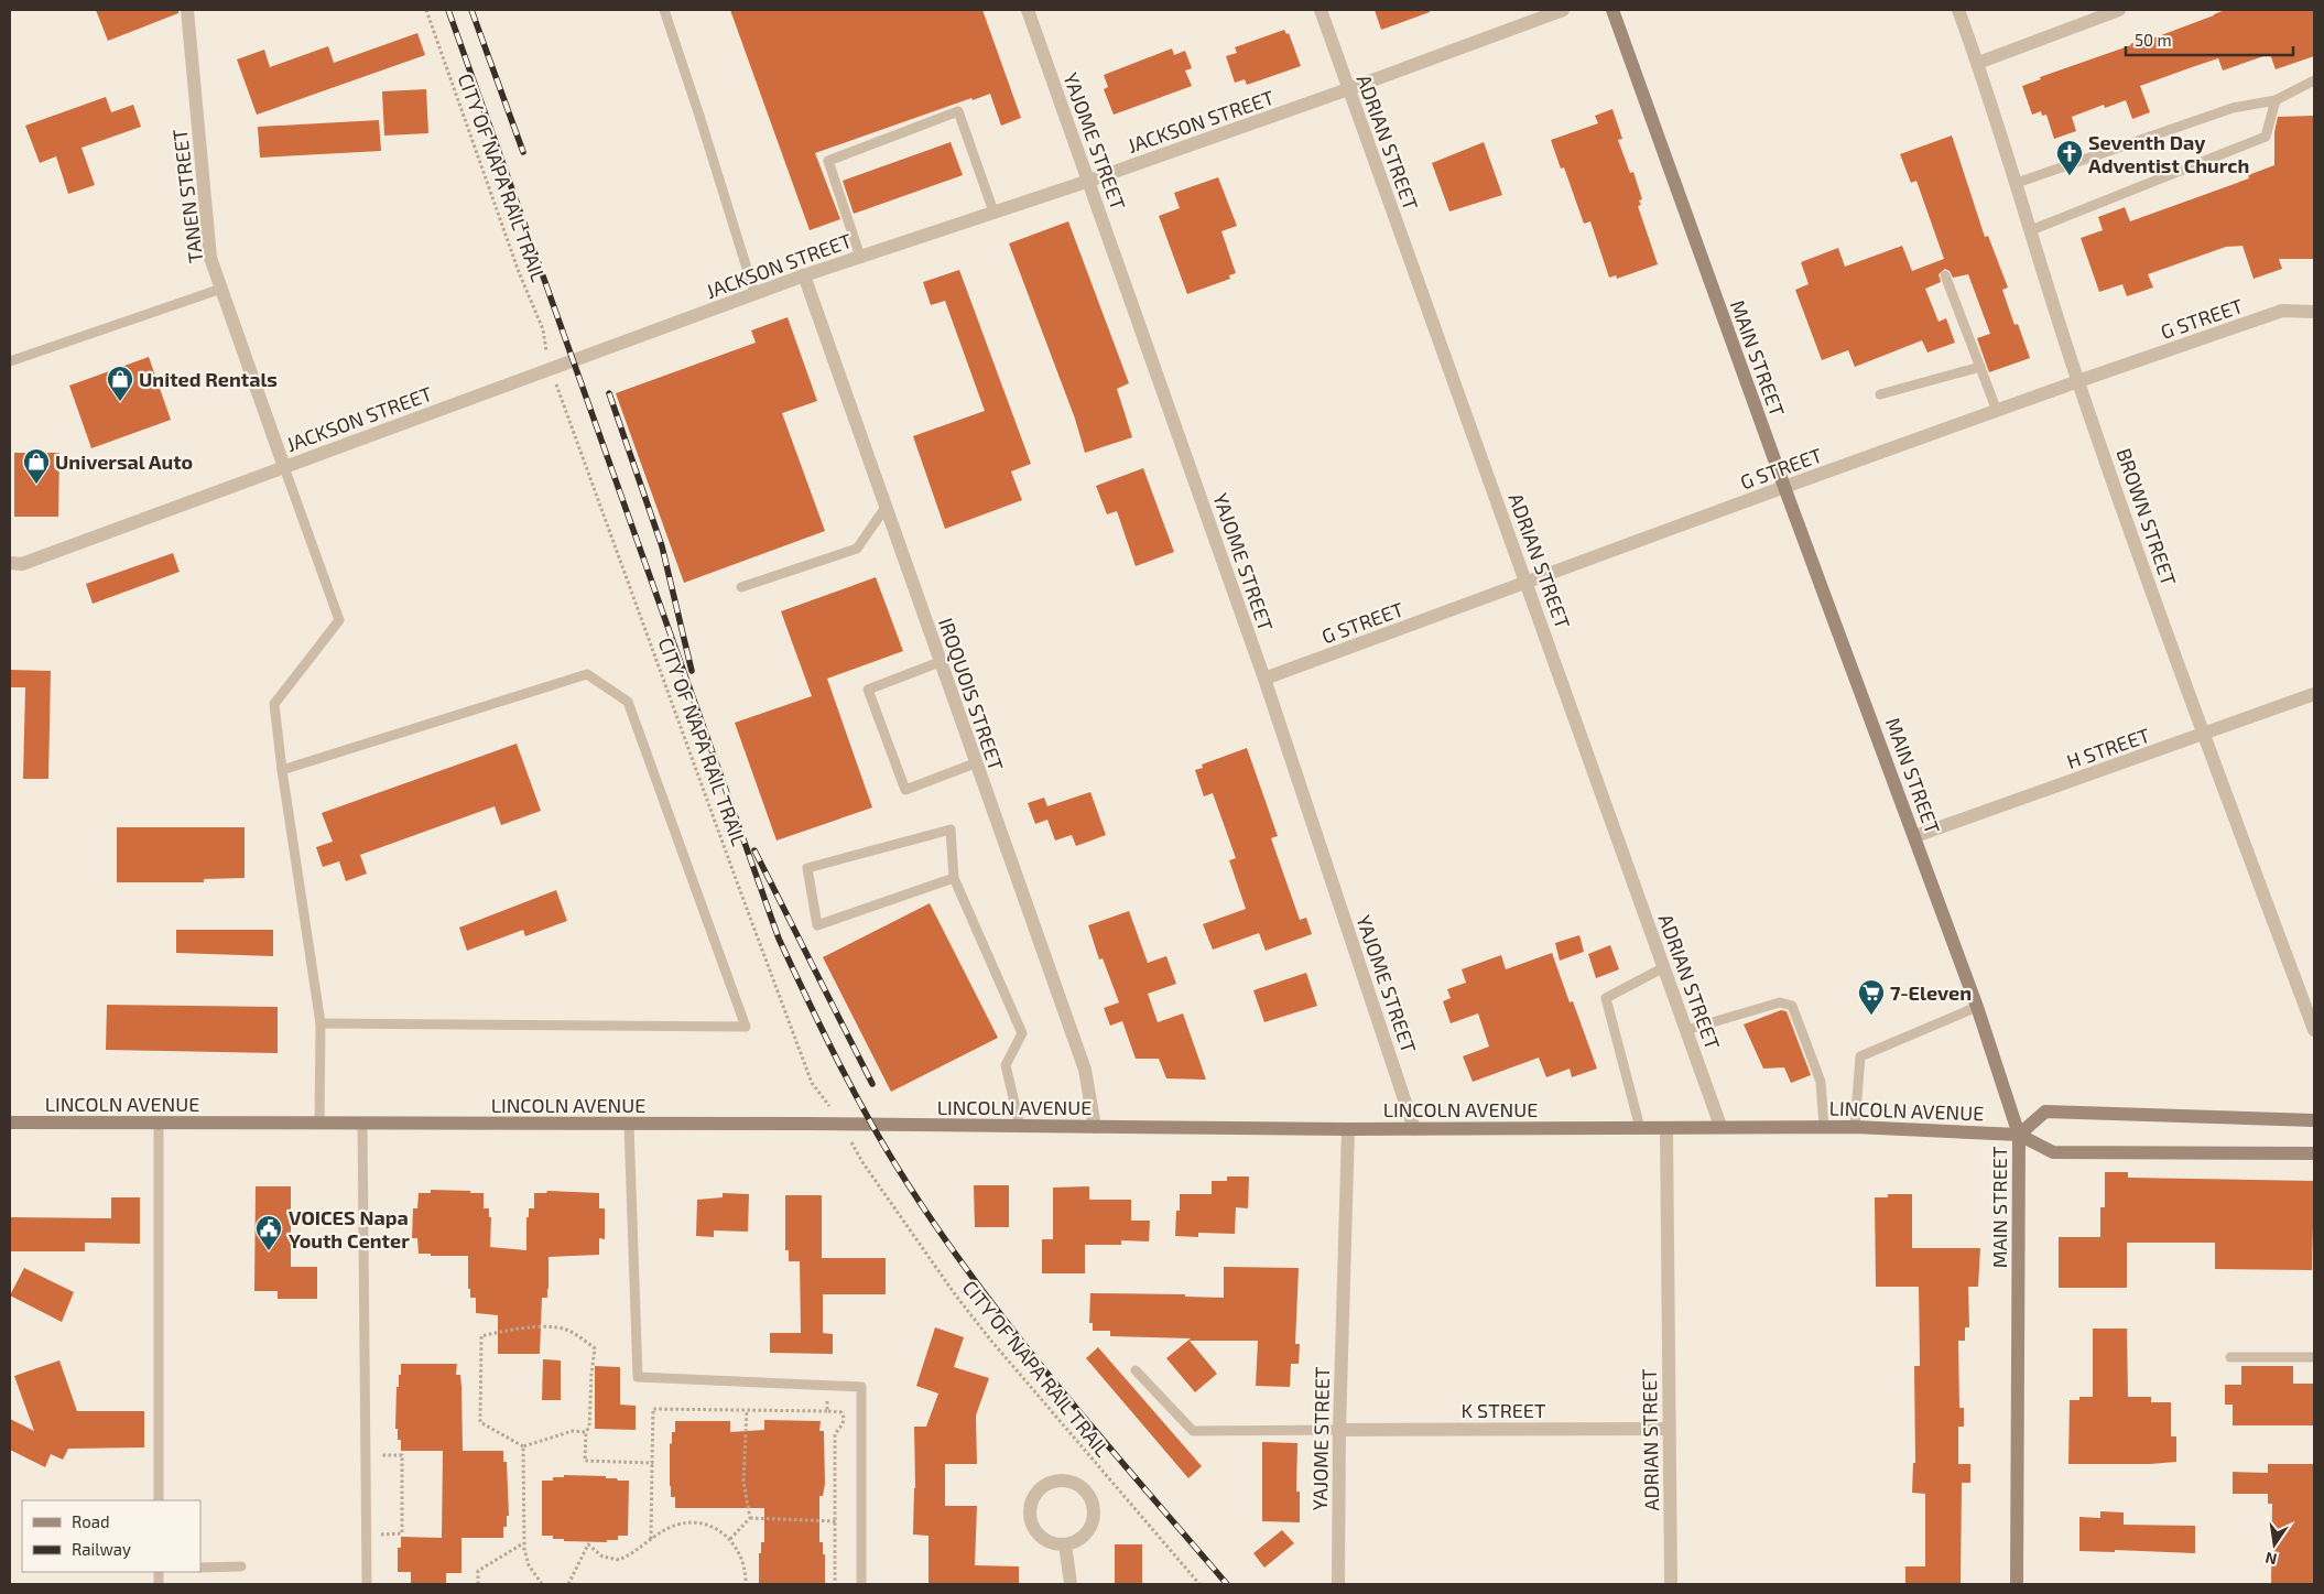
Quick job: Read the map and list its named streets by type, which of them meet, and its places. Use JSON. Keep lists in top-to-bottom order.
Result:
{
  "streets": {
    "main road": ["MAIN STREET", "LINCOLN AVENUE"],
    "street": [
      "JACKSON STREET",
      "YAJOME STREET",
      "ADRIAN STREET",
      "TANEN STREET",
      "G STREET",
      "BROWN STREET",
      "IROQUOIS STREET",
      "H STREET",
      "K STREET"
    ],
    "path": ["CITY OF NAPA RAIL TRAIL"]
  },
  "crossings": [
    ["JACKSON STREET", "YAJOME STREET"],
    ["JACKSON STREET", "ADRIAN STREET"],
    ["JACKSON STREET", "TANEN STREET"],
    ["JACKSON STREET", "IROQUOIS STREET"],
    ["YAJOME STREET", "G STREET"],
    ["YAJOME STREET", "LINCOLN AVENUE"],
    ["YAJOME STREET", "K STREET"],
    ["ADRIAN STREET", "G STREET"],
    ["ADRIAN STREET", "LINCOLN AVENUE"],
    ["ADRIAN STREET", "K STREET"],
    ["G STREET", "MAIN STREET"],
    ["G STREET", "BROWN STREET"],
    ["MAIN STREET", "H STREET"],
    ["MAIN STREET", "LINCOLN AVENUE"],
    ["BROWN STREET", "H STREET"],
    ["IROQUOIS STREET", "LINCOLN AVENUE"]
  ],
  "places": {
    "church": ["Seventh Day Adventist Church"],
    "shop": ["United Rentals", "Universal Auto"],
    "supermarket": ["7-Eleven"],
    "public building": ["VOICES Napa Youth Center"]
  },
  "legend": ["Road", "Railway"],
  "scale_bar": "50 m",
  "north": "bottom"
}
